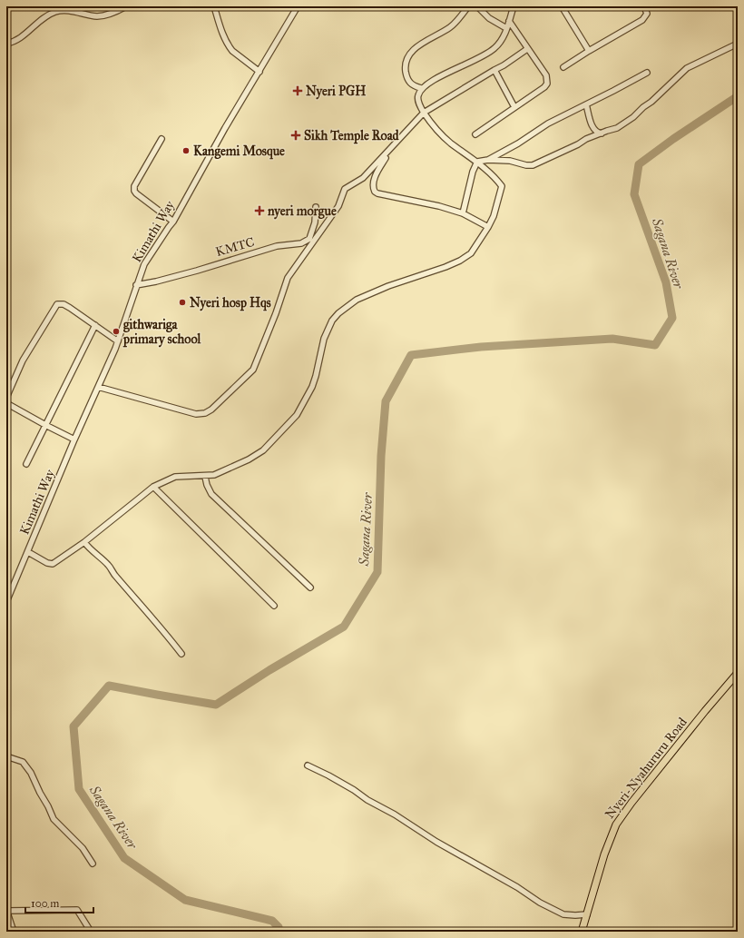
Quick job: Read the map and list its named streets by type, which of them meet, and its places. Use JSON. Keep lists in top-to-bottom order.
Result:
{
  "streets": {
    "main road": ["Nyeri-Nyahururu Road"],
    "street": ["Kimathi Way", "KMTC"]
  },
  "crossings": [
    ["Kimathi Way", "KMTC"]
  ],
  "water": ["Sagana River"],
  "places": {
    "health": ["Nyeri PGH", "Sikh Temple Road", "nyeri morgue"],
    "other": ["Kangemi Mosque", "Nyeri hosp Hqs", "githwariga primary school"]
  },
  "scale_bar": "100 m"
}
